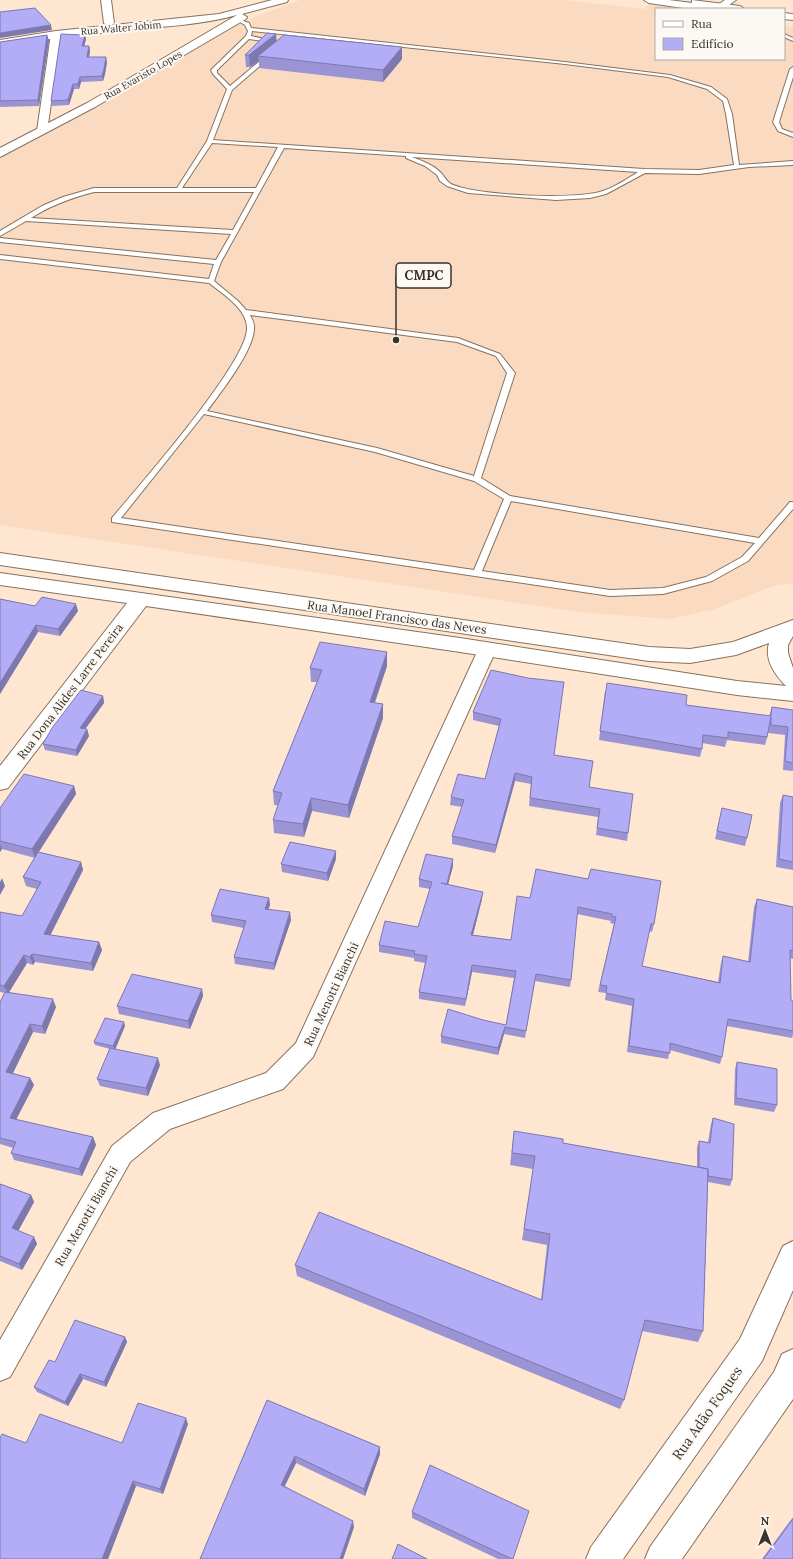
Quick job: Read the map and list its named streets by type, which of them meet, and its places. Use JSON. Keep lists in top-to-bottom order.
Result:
{
  "streets": {
    "main road": [
      "Rua Walter Jobim",
      "Rua Evaristo Lopes",
      "Rua Manoel Francisco das Neves",
      "Rua Dona Alides Larre Pereira",
      "Rua Adão Foques"
    ],
    "street": ["Rua Menotti Bianchi"]
  },
  "crossings": [
    ["Rua Walter Jobim", "Rua Evaristo Lopes"],
    ["Rua Manoel Francisco das Neves", "Rua Dona Alides Larre Pereira"],
    ["Rua Manoel Francisco das Neves", "Rua Menotti Bianchi"]
  ],
  "places": ["CMPC"],
  "legend": ["Rua", "Edifício"],
  "north": "top"
}
